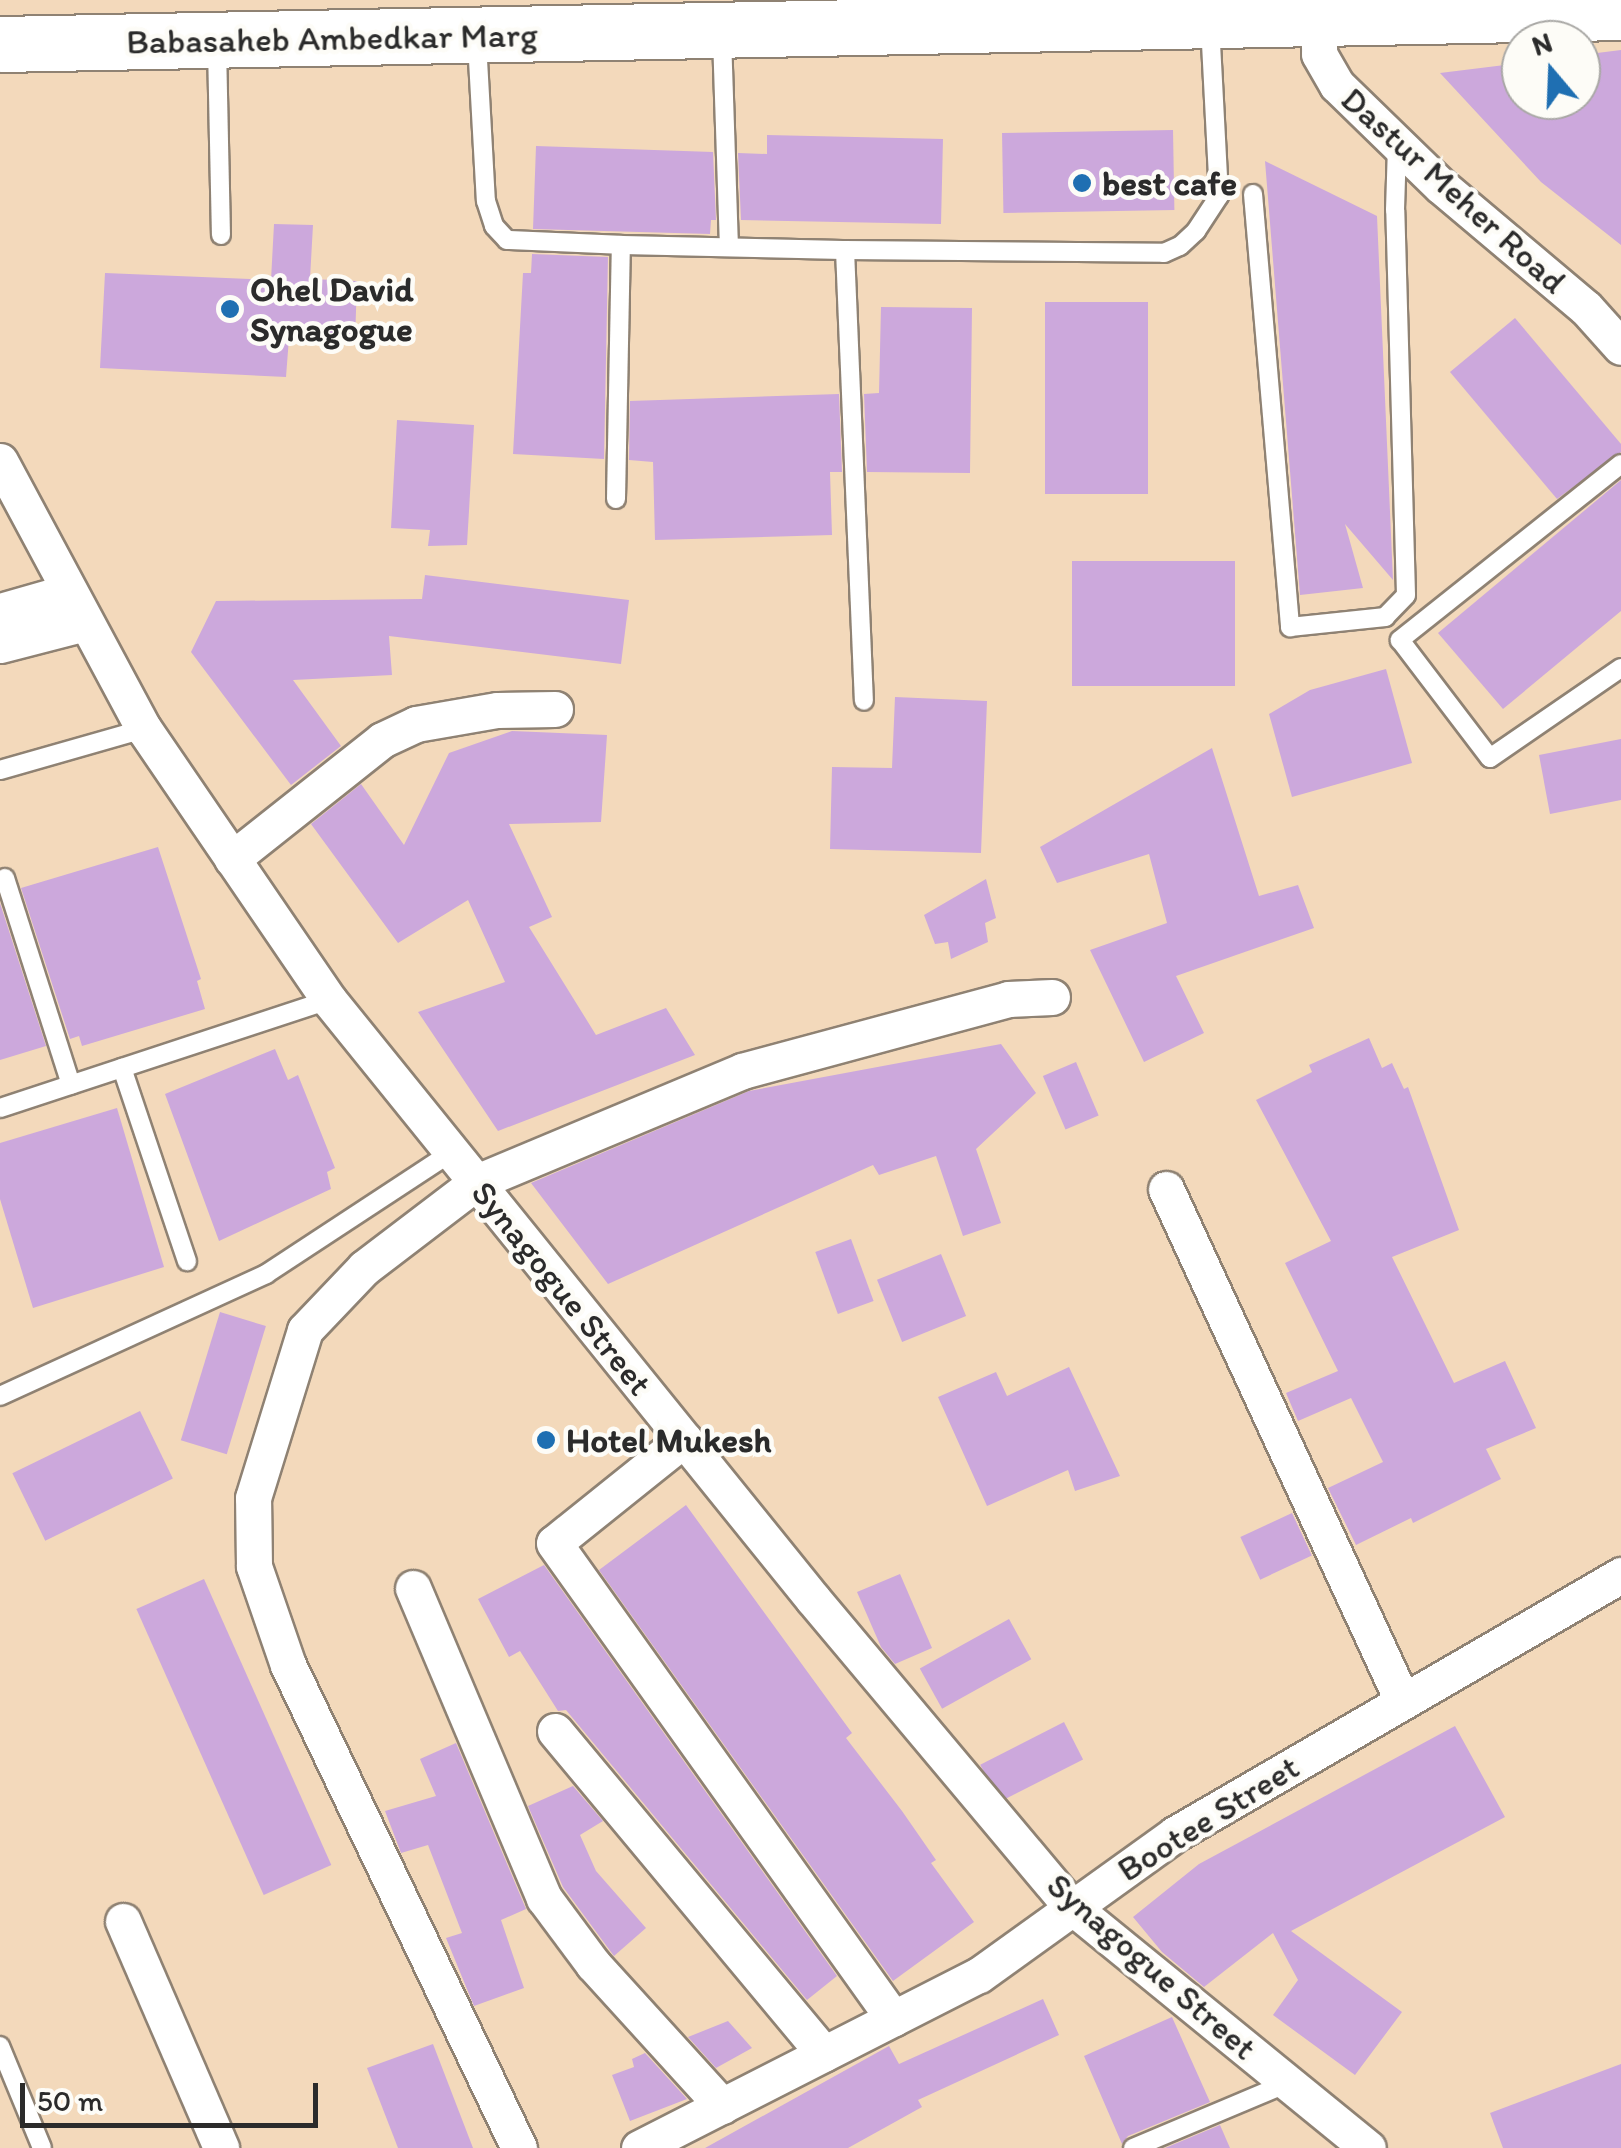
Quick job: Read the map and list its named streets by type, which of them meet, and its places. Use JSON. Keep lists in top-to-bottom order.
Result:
{
  "streets": {
    "main road": ["Babasaheb Ambedkar Marg"],
    "street": ["Dastur Meher Road", "Synagogue Street", "Bootee Street"]
  },
  "crossings": [
    ["Babasaheb Ambedkar Marg", "Dastur Meher Road"],
    ["Synagogue Street", "Bootee Street"]
  ],
  "places": ["best cafe", "Ohel David Synagogue", "Hotel Mukesh"],
  "scale_bar": "50 m",
  "north": "top"
}
